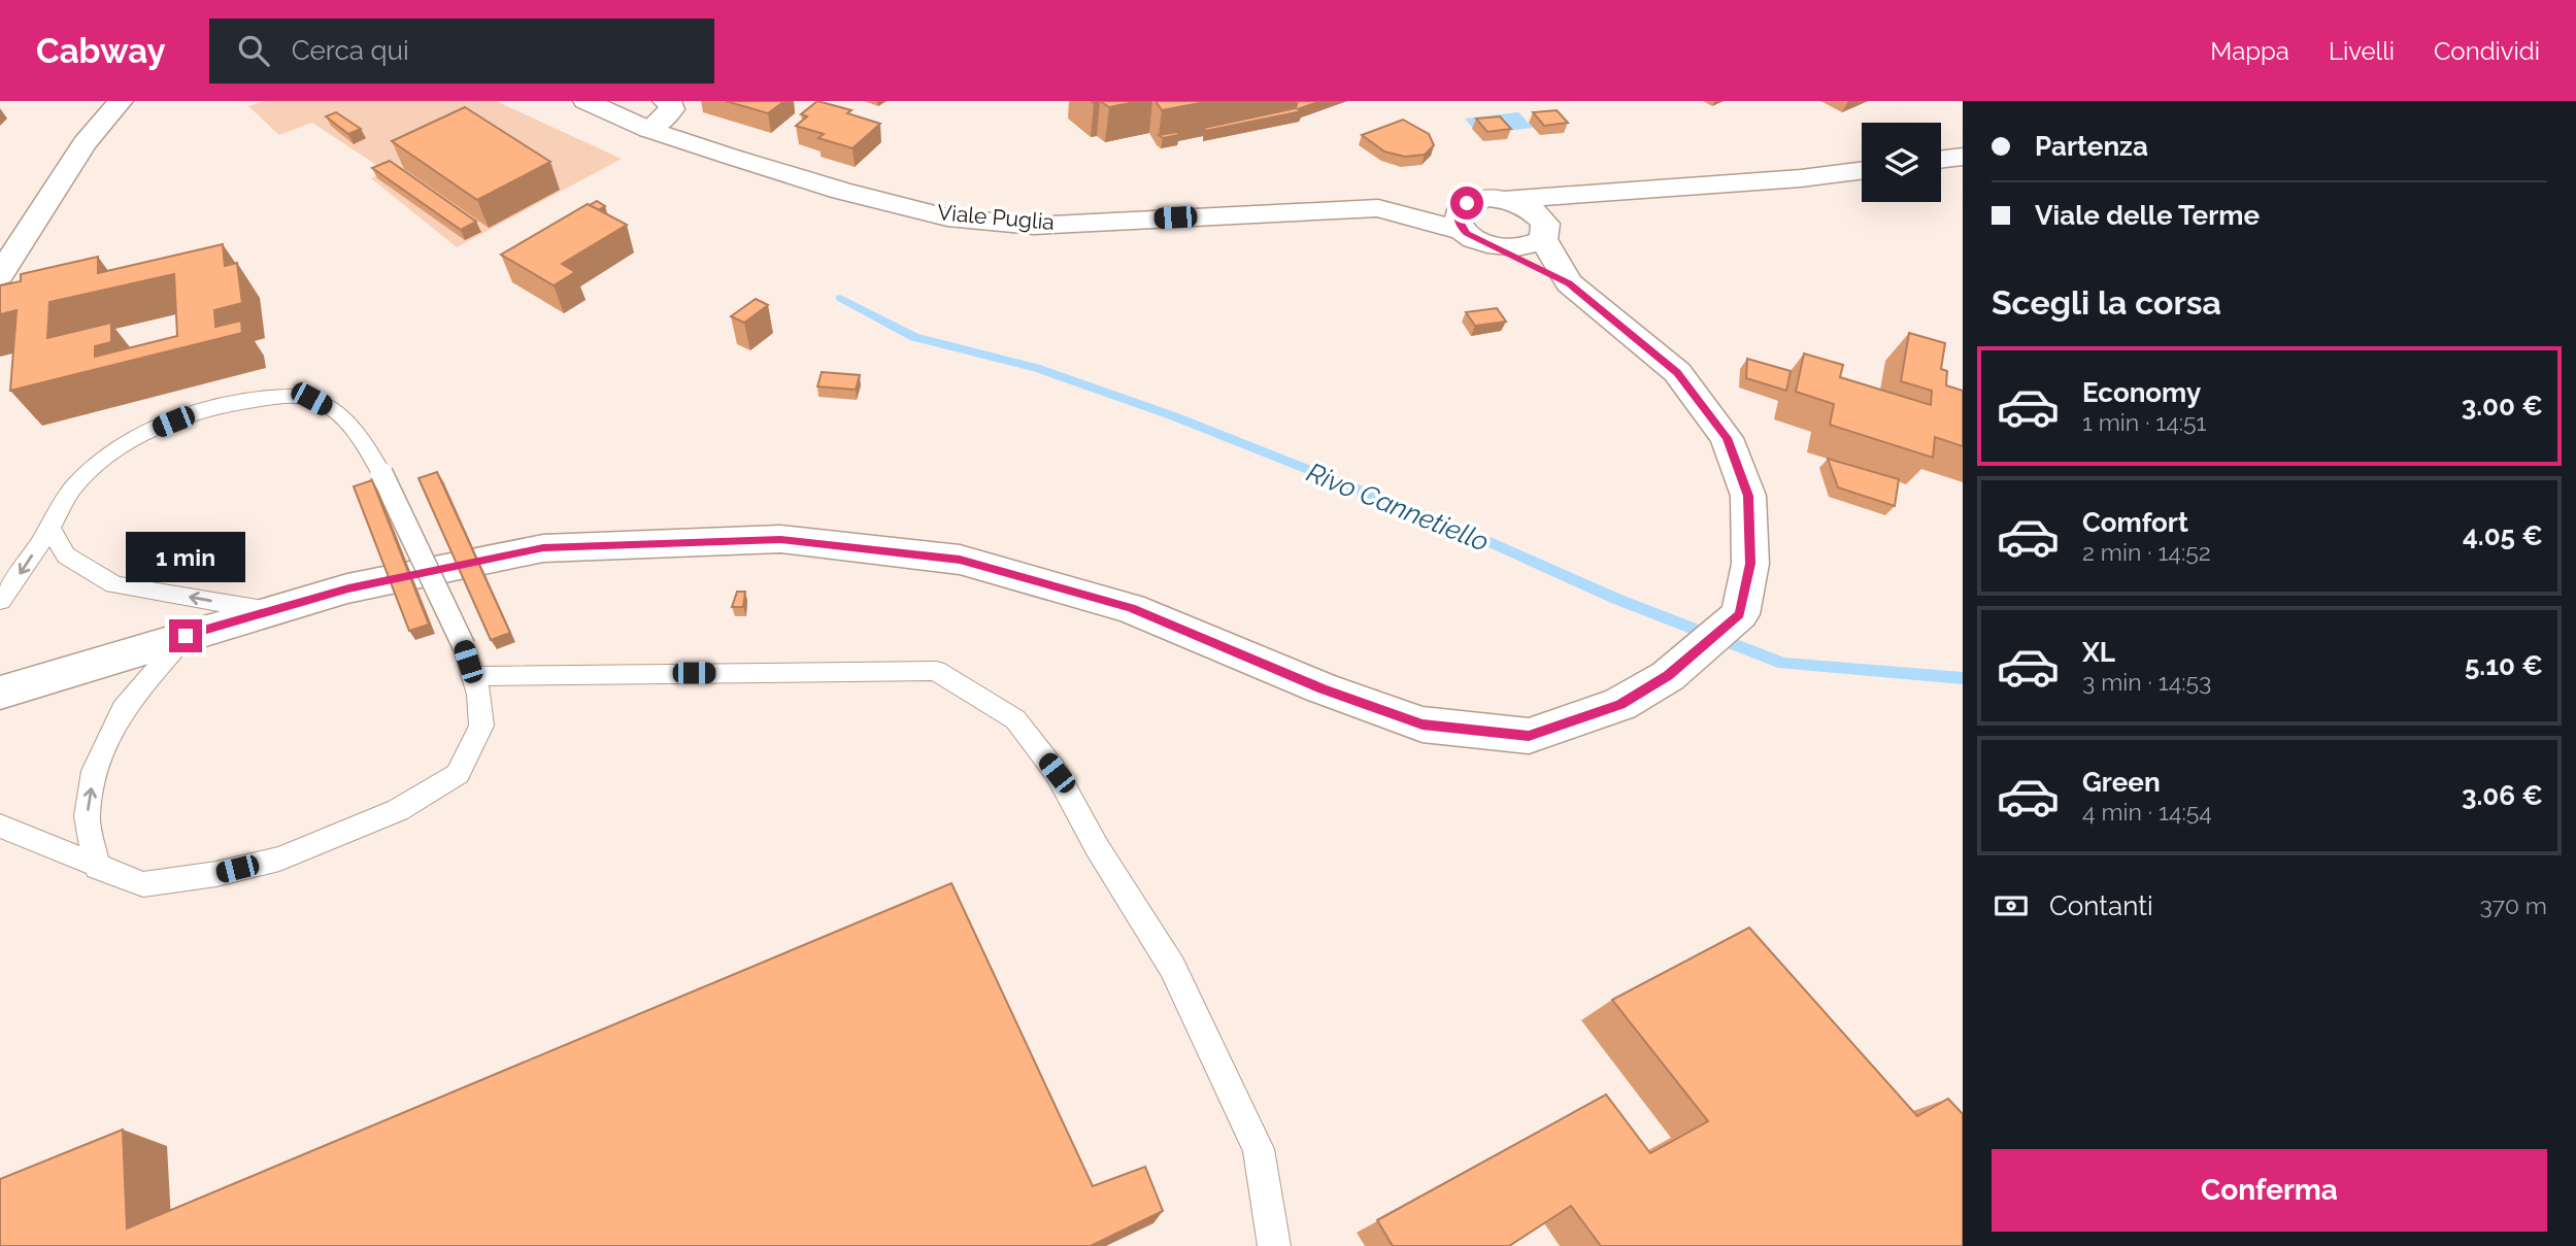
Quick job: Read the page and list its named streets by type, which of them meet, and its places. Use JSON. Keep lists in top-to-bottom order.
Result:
{
  "streets": {
    "main road": ["Viale Puglia"]
  },
  "water": ["Rivo Cannetiello"],
  "page": {
    "header": "Cabway",
    "search": "Cerca qui",
    "nav": ["Mappa", "Livelli", "Condividi"],
    "banner": ["Partenza", "Viale delle Terme"],
    "heading": "Scegli la corsa",
    "list": [
      {
        "name": "Economy",
        "note": "1 min · 14:51",
        "value": "3.00 €"
      },
      {
        "name": "Comfort",
        "note": "2 min · 14:52",
        "value": "4.05 €"
      },
      {
        "name": "XL",
        "note": "3 min · 14:53",
        "value": "5.10 €"
      },
      {
        "name": "Green",
        "note": "4 min · 14:54",
        "value": "3.06 €"
      }
    ],
    "bubble": "1 min",
    "pay": ["Contanti", "370 m"],
    "buttons": "Conferma"
  }
}
